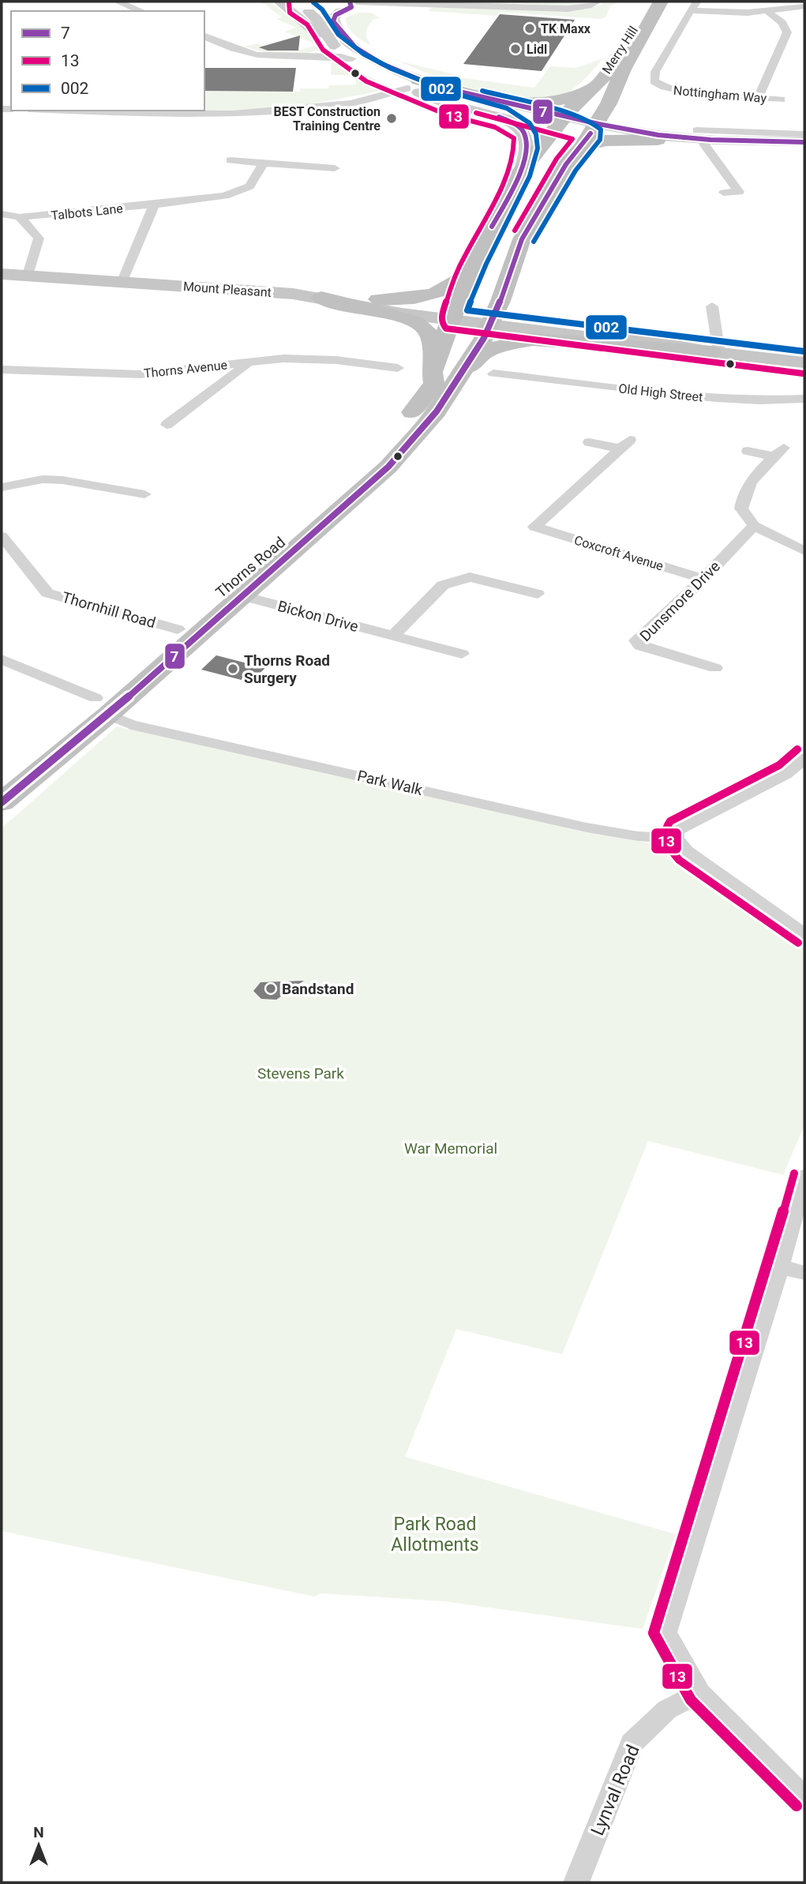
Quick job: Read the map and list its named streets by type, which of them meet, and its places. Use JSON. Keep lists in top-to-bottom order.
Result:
{
  "streets": {
    "highway": ["Merry Hill", "Thorns Road"],
    "main road": ["Mount Pleasant"],
    "street": [
      "Nottingham Way",
      "Talbots Lane",
      "Thorns Avenue",
      "Old High Street",
      "Coxcroft Avenue",
      "Dunsmore Drive",
      "Thornhill Road",
      "Bickon Drive",
      "Park Walk",
      "Lynval Road"
    ]
  },
  "crossings": [
    ["Merry Hill", "Mount Pleasant"],
    ["Merry Hill", "Thorns Road"],
    ["Talbots Lane", "Mount Pleasant"],
    ["Mount Pleasant", "Thorns Road"],
    ["Coxcroft Avenue", "Dunsmore Drive"],
    ["Thorns Road", "Thornhill Road"],
    ["Thorns Road", "Bickon Drive"],
    ["Thorns Road", "Park Walk"]
  ],
  "parks": ["Stevens Park", "War Memorial", "Park Road Allotments"],
  "places": [
    "TK Maxx",
    "Lidl",
    "BEST Construction Training Centre",
    "Thorns Road Surgery",
    "Bandstand"
  ],
  "lines": ["transit line 7", "transit line 13", "transit line 002"],
  "legend": ["7", "13", "002"],
  "north": "top"
}
